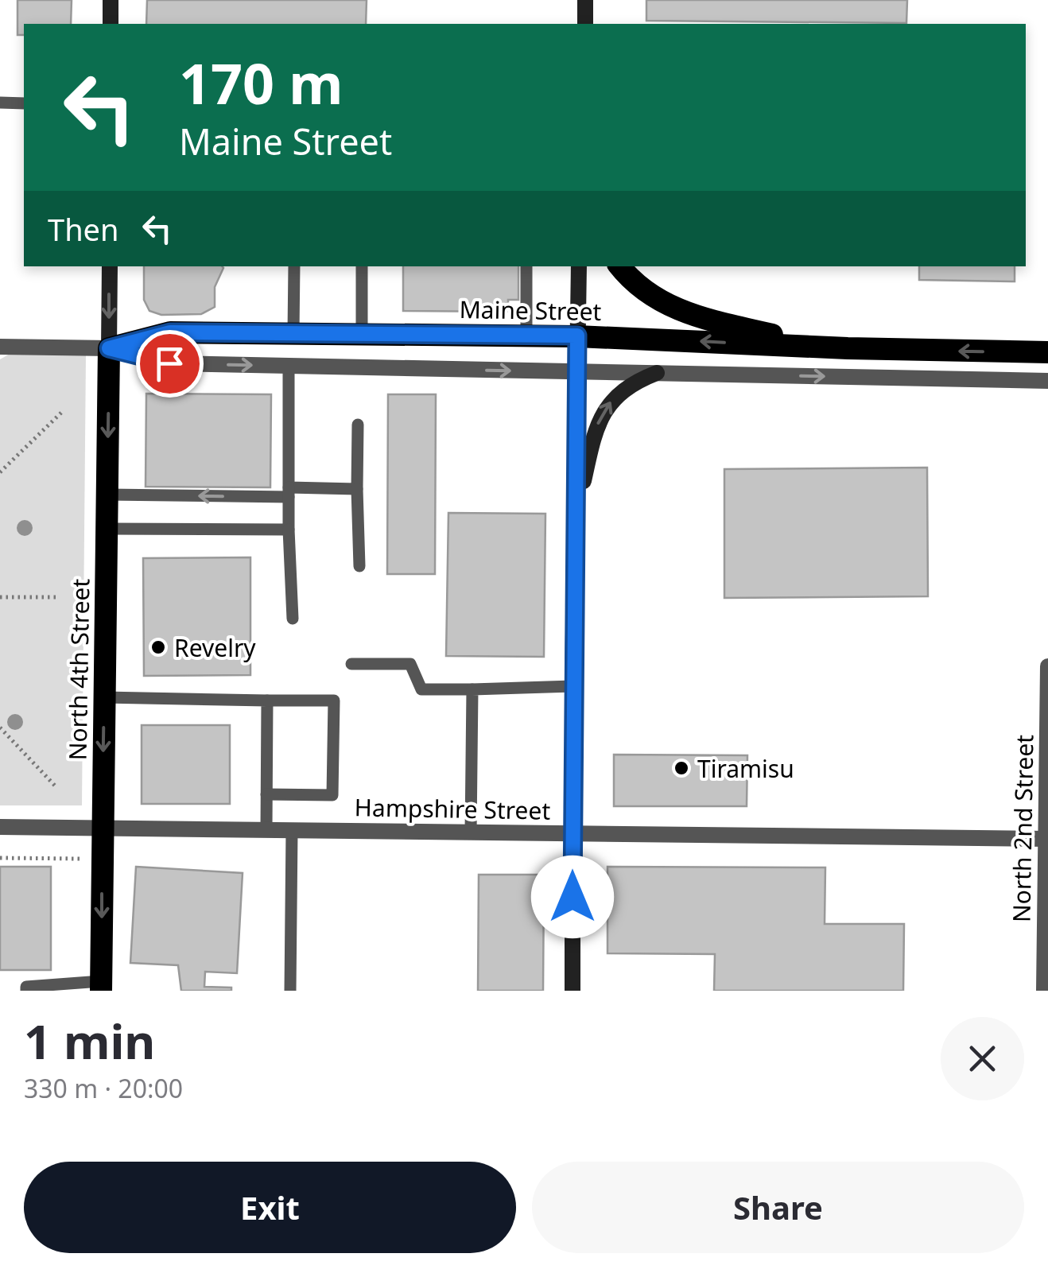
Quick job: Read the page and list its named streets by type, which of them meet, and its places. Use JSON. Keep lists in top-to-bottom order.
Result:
{
  "streets": {
    "highway": ["Maine Street", "North 4th Street"],
    "street": ["Hampshire Street", "North 2nd Street"]
  },
  "crossings": [
    ["Maine Street", "North 4th Street"],
    ["North 4th Street", "Hampshire Street"],
    ["Hampshire Street", "North 2nd Street"]
  ],
  "one_way": ["North 4th Street"],
  "places": ["Revelry", "Tiramisu"],
  "page": {
    "turn": ["170 m", "Maine Street"],
    "then": "Then",
    "heading": ["1 min", "330 m · 20:00"],
    "buttons": ["Exit", "Share"]
  }
}
